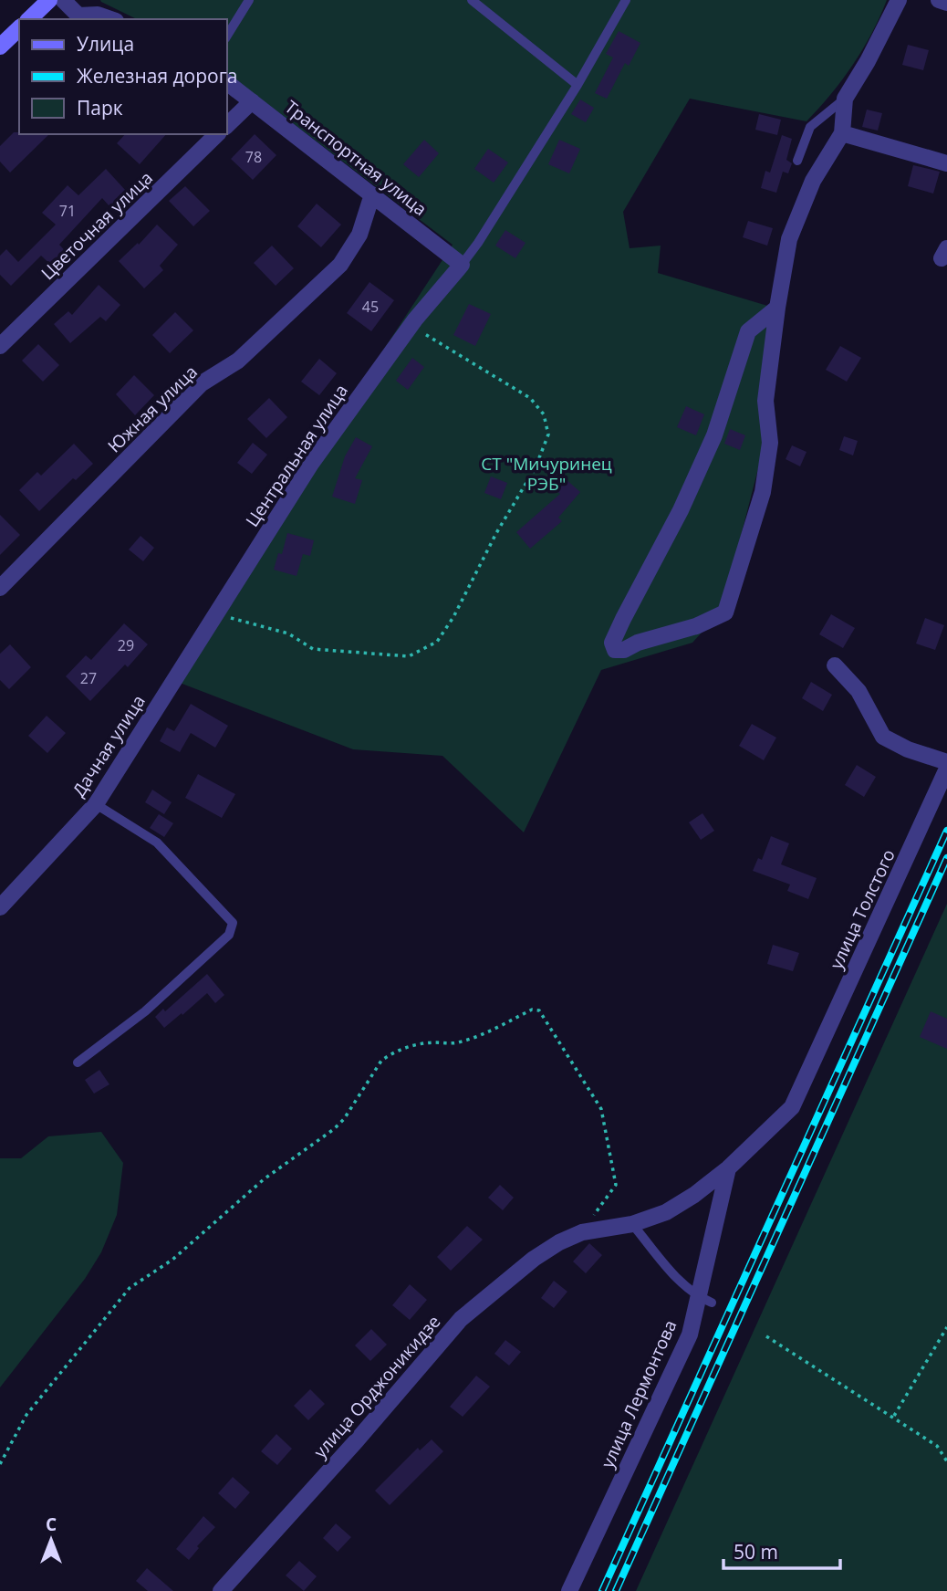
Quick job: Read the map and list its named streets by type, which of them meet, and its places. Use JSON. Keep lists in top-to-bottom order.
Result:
{
  "streets": {
    "street": [
      "Транспортная улица",
      "Цветочная улица",
      "Южная улица",
      "Центральная улица",
      "Дачная улица",
      "улица Толстого",
      "улица Орджоникидзе",
      "улица Лермонтова"
    ]
  },
  "crossings": [
    ["Транспортная улица", "Южная улица"],
    ["Транспортная улица", "Центральная улица"],
    ["Центральная улица", "Дачная улица"],
    ["улица Толстого", "улица Орджоникидзе"],
    ["улица Толстого", "улица Лермонтова"],
    ["улица Орджоникидзе", "улица Лермонтова"]
  ],
  "parks": ["СТ \"Мичуринец РЭБ\""],
  "house_numbers": [
    "78",
    "71",
    "45",
    "29",
    "27"
  ],
  "legend": ["Улица", "Железная дорога", "Парк"],
  "scale_bar": "50 m",
  "north": "top"
}
